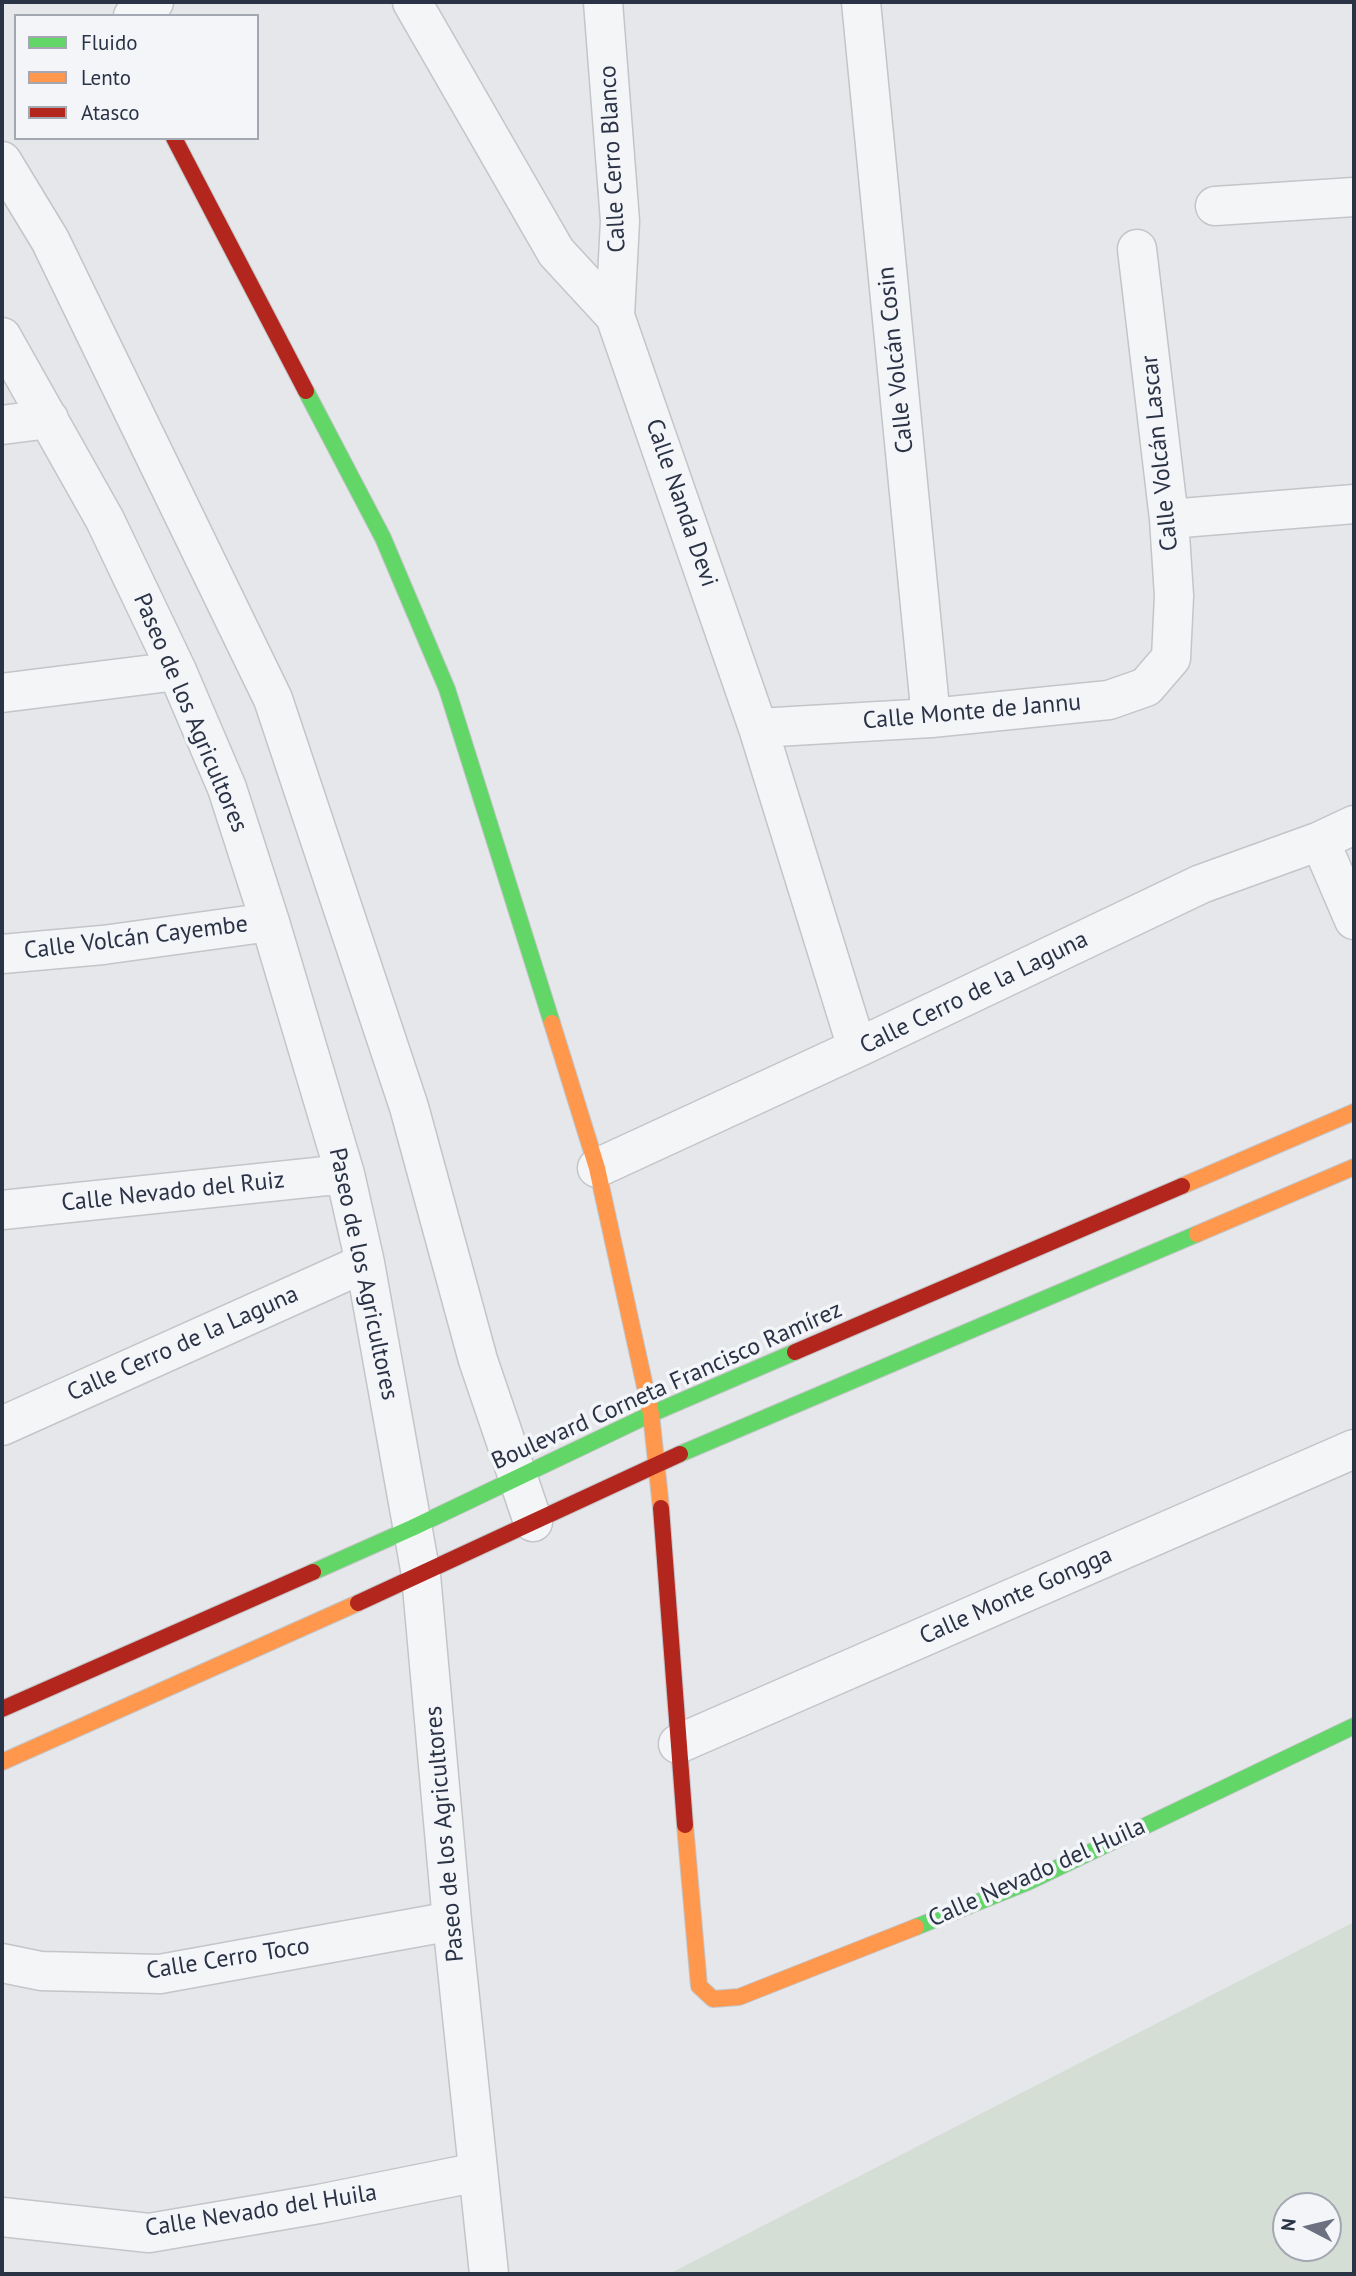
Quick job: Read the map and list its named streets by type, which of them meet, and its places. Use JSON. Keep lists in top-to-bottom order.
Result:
{
  "streets": {
    "street": [
      "Calle Cerro Blanco",
      "Calle Volcán Cosin",
      "Calle Volcán Lascar",
      "Calle Nanda Devi",
      "Calle Monte de Jannu",
      "Paseo de los Agricultores",
      "Calle Volcán Cayembe",
      "Calle Cerro de la Laguna",
      "Calle Nevado del Ruiz",
      "Boulevard Corneta Francisco Ramírez",
      "Calle Monte Gongga",
      "Calle Nevado del Huila",
      "Calle Cerro Toco"
    ]
  },
  "crossings": [
    ["Calle Cerro Blanco", "Calle Nanda Devi"],
    ["Calle Volcán Cosin", "Calle Monte de Jannu"],
    ["Calle Volcán Lascar", "Calle Monte de Jannu"],
    ["Calle Nanda Devi", "Calle Monte de Jannu"],
    ["Calle Nanda Devi", "Calle Cerro de la Laguna"],
    ["Paseo de los Agricultores", "Calle Volcán Cayembe"],
    ["Paseo de los Agricultores", "Calle Cerro de la Laguna"],
    ["Paseo de los Agricultores", "Calle Nevado del Ruiz"],
    ["Paseo de los Agricultores", "Boulevard Corneta Francisco Ramírez"],
    ["Paseo de los Agricultores", "Calle Nevado del Huila"],
    ["Paseo de los Agricultores", "Calle Cerro Toco"],
    ["Calle Monte Gongga", "Calle Nevado del Huila"]
  ],
  "legend": ["Fluido", "Lento", "Atasco"],
  "north": "left"
}
